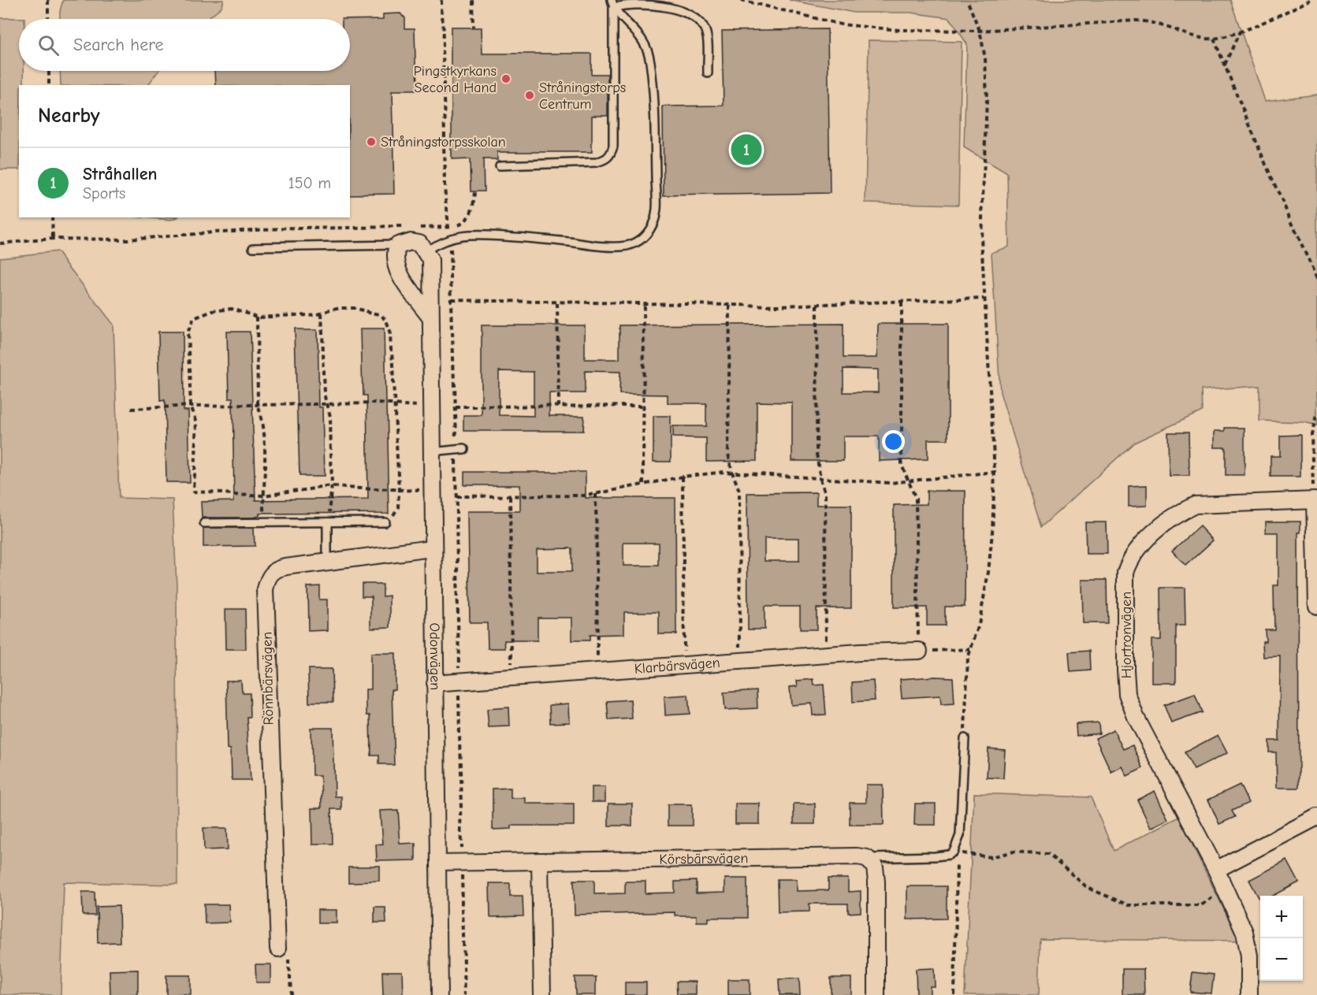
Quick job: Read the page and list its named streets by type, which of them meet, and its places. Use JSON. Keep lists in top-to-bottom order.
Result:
{
  "streets": {
    "street": [
      "Hjortronvägen",
      "Odonvägen",
      "Klarbärsvägen",
      "Rönnbärsvägen",
      "Körsbärsvägen"
    ]
  },
  "crossings": [
    ["Odonvägen", "Klarbärsvägen"],
    ["Odonvägen", "Rönnbärsvägen"],
    ["Odonvägen", "Körsbärsvägen"]
  ],
  "places": ["Pingstkyrkans Second Hand", "Stråningstorps Centrum", "Stråningstorpsskolan"],
  "page": {
    "search": "Search here",
    "heading": "Nearby",
    "pins": "1",
    "list": [
      {
        "mark": "1",
        "name": "Stråhallen",
        "note": "Sports",
        "value": "150 m"
      }
    ],
    "map_buttons": ["+", "−"]
  }
}
